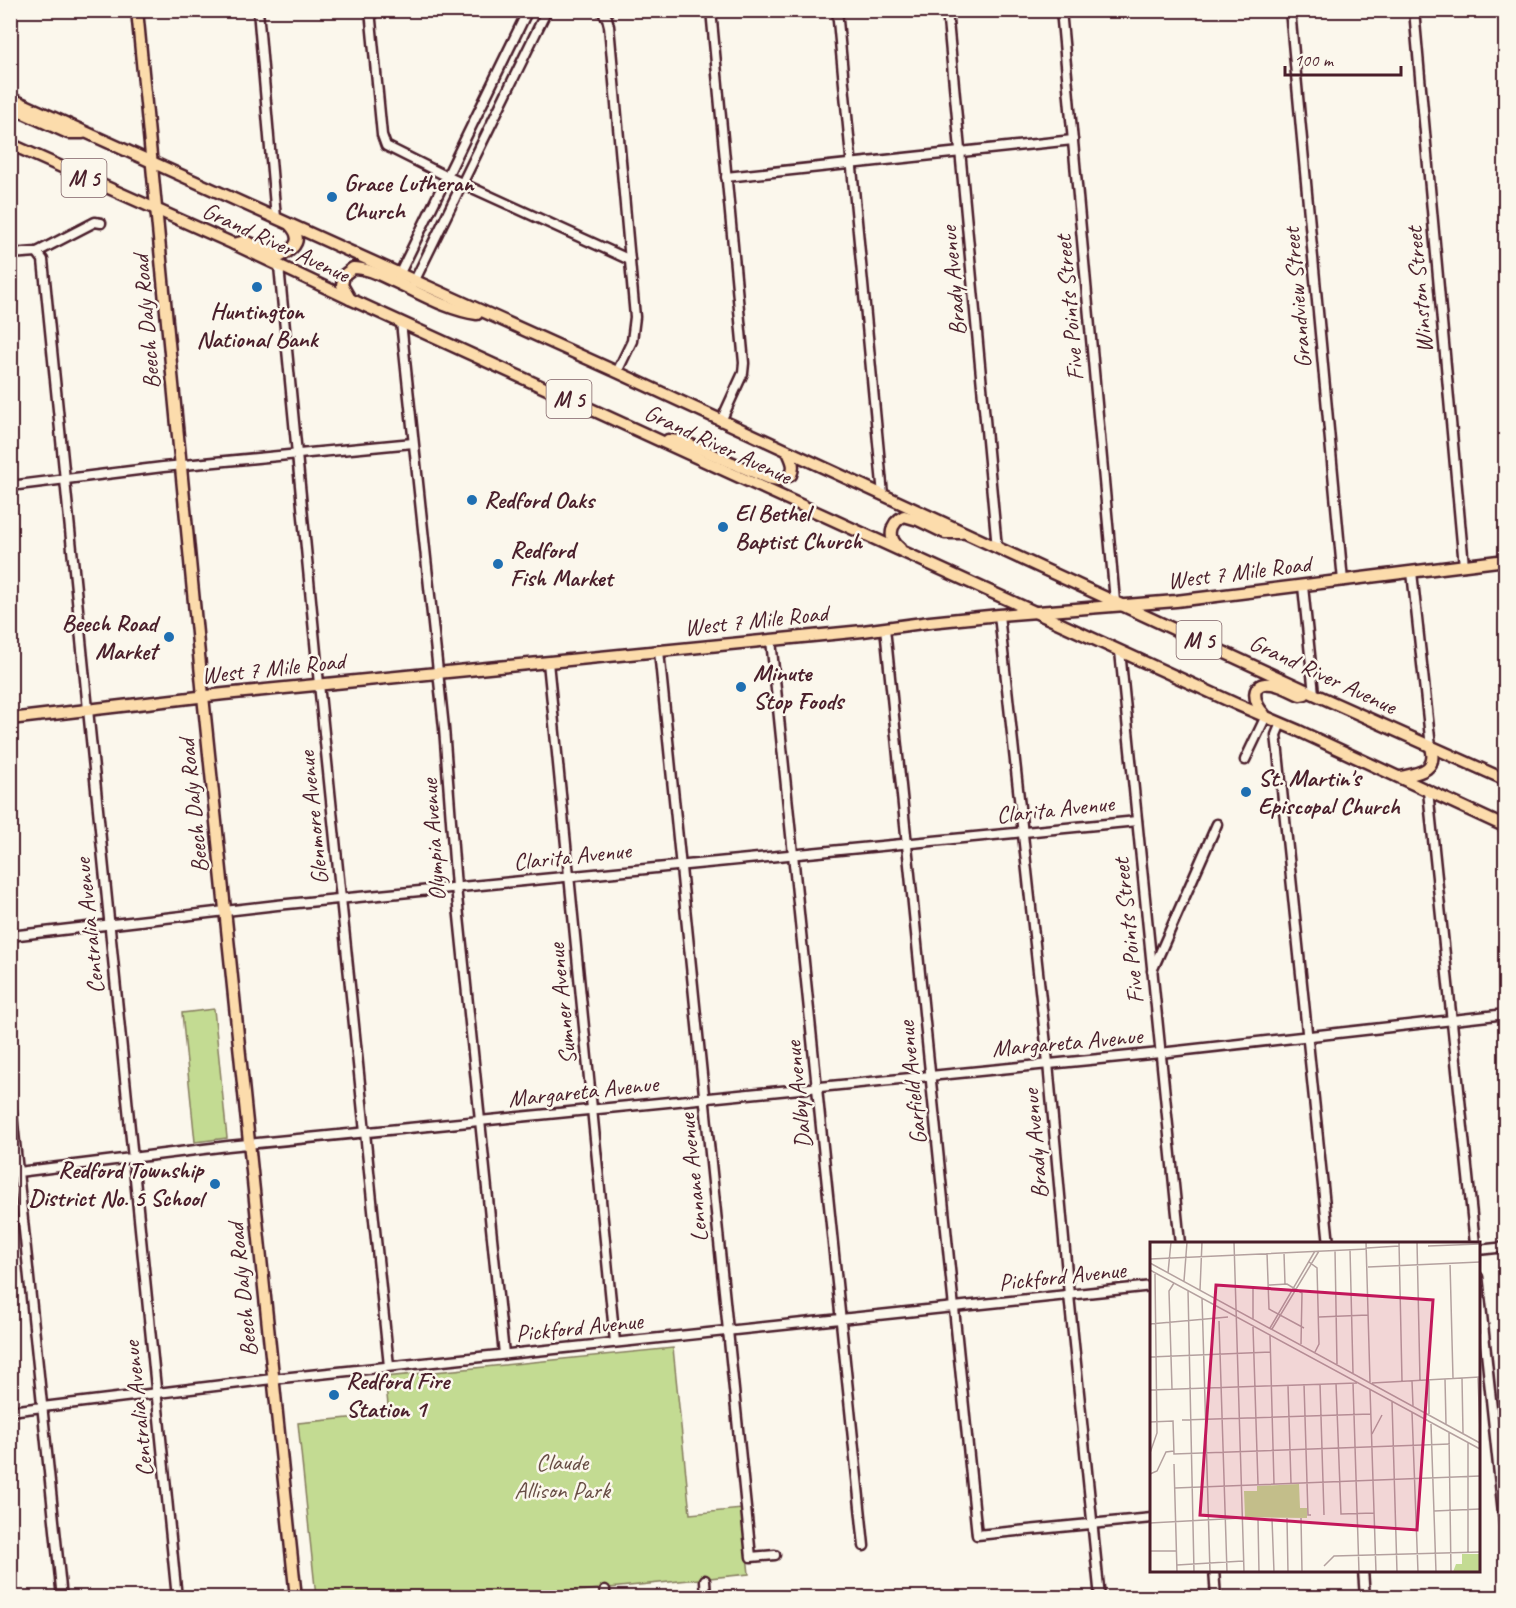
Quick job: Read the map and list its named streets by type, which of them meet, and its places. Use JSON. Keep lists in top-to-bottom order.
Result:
{
  "streets": {
    "main road": [
      "M 5",
      "Grand River Avenue",
      "Beech Daly Road",
      "West 7 Mile Road"
    ],
    "street": [
      "Brady Avenue",
      "Winston Street",
      "Grandview Street",
      "Five Points Street",
      "Clarita Avenue",
      "Glenmore Avenue",
      "Olympia Avenue",
      "Centralia Avenue",
      "Sumner Avenue",
      "Margareta Avenue",
      "Garfield Avenue",
      "Dalby Avenue",
      "Lennane Avenue",
      "Pickford Avenue"
    ]
  },
  "crossings": [
    ["Grand River Avenue", "Brady Avenue"],
    ["Grand River Avenue", "Five Points Street"],
    ["Grand River Avenue", "Beech Daly Road"],
    ["Grand River Avenue", "West 7 Mile Road"],
    ["Grand River Avenue", "Glenmore Avenue"],
    ["Grand River Avenue", "Olympia Avenue"],
    ["Brady Avenue", "West 7 Mile Road"],
    ["Brady Avenue", "Clarita Avenue"],
    ["Brady Avenue", "Margareta Avenue"],
    ["Brady Avenue", "Garfield Avenue"],
    ["Brady Avenue", "Pickford Avenue"],
    ["Winston Street", "West 7 Mile Road"],
    ["Grandview Street", "West 7 Mile Road"],
    ["Five Points Street", "Clarita Avenue"],
    ["Five Points Street", "Margareta Avenue"],
    ["Beech Daly Road", "West 7 Mile Road"],
    ["Beech Daly Road", "Clarita Avenue"],
    ["Beech Daly Road", "Margareta Avenue"],
    ["Beech Daly Road", "Pickford Avenue"],
    ["West 7 Mile Road", "Glenmore Avenue"],
    ["West 7 Mile Road", "Olympia Avenue"],
    ["West 7 Mile Road", "Centralia Avenue"],
    ["West 7 Mile Road", "Sumner Avenue"],
    ["West 7 Mile Road", "Garfield Avenue"],
    ["West 7 Mile Road", "Dalby Avenue"],
    ["West 7 Mile Road", "Lennane Avenue"],
    ["Clarita Avenue", "Glenmore Avenue"],
    ["Clarita Avenue", "Olympia Avenue"],
    ["Clarita Avenue", "Centralia Avenue"],
    ["Clarita Avenue", "Sumner Avenue"],
    ["Clarita Avenue", "Garfield Avenue"],
    ["Clarita Avenue", "Dalby Avenue"],
    ["Clarita Avenue", "Lennane Avenue"],
    ["Glenmore Avenue", "Margareta Avenue"],
    ["Glenmore Avenue", "Pickford Avenue"],
    ["Olympia Avenue", "Margareta Avenue"],
    ["Olympia Avenue", "Pickford Avenue"],
    ["Centralia Avenue", "Margareta Avenue"],
    ["Centralia Avenue", "Pickford Avenue"],
    ["Sumner Avenue", "Margareta Avenue"],
    ["Sumner Avenue", "Pickford Avenue"],
    ["Margareta Avenue", "Garfield Avenue"],
    ["Margareta Avenue", "Dalby Avenue"],
    ["Margareta Avenue", "Lennane Avenue"],
    ["Garfield Avenue", "Pickford Avenue"],
    ["Dalby Avenue", "Pickford Avenue"],
    ["Lennane Avenue", "Pickford Avenue"]
  ],
  "parks": ["Claude Allison Park"],
  "places": [
    "Grace Lutheran Church",
    "Huntington National Bank",
    "Redford Oaks",
    "El Bethel Baptist Church",
    "Redford Fish Market",
    "Beech Road Market",
    "Minute Stop Foods",
    "St. Martin's Episcopal Church",
    "Redford Township District No. 5 School",
    "Redford Fire Station 1"
  ],
  "scale_bar": "100 m"
}
